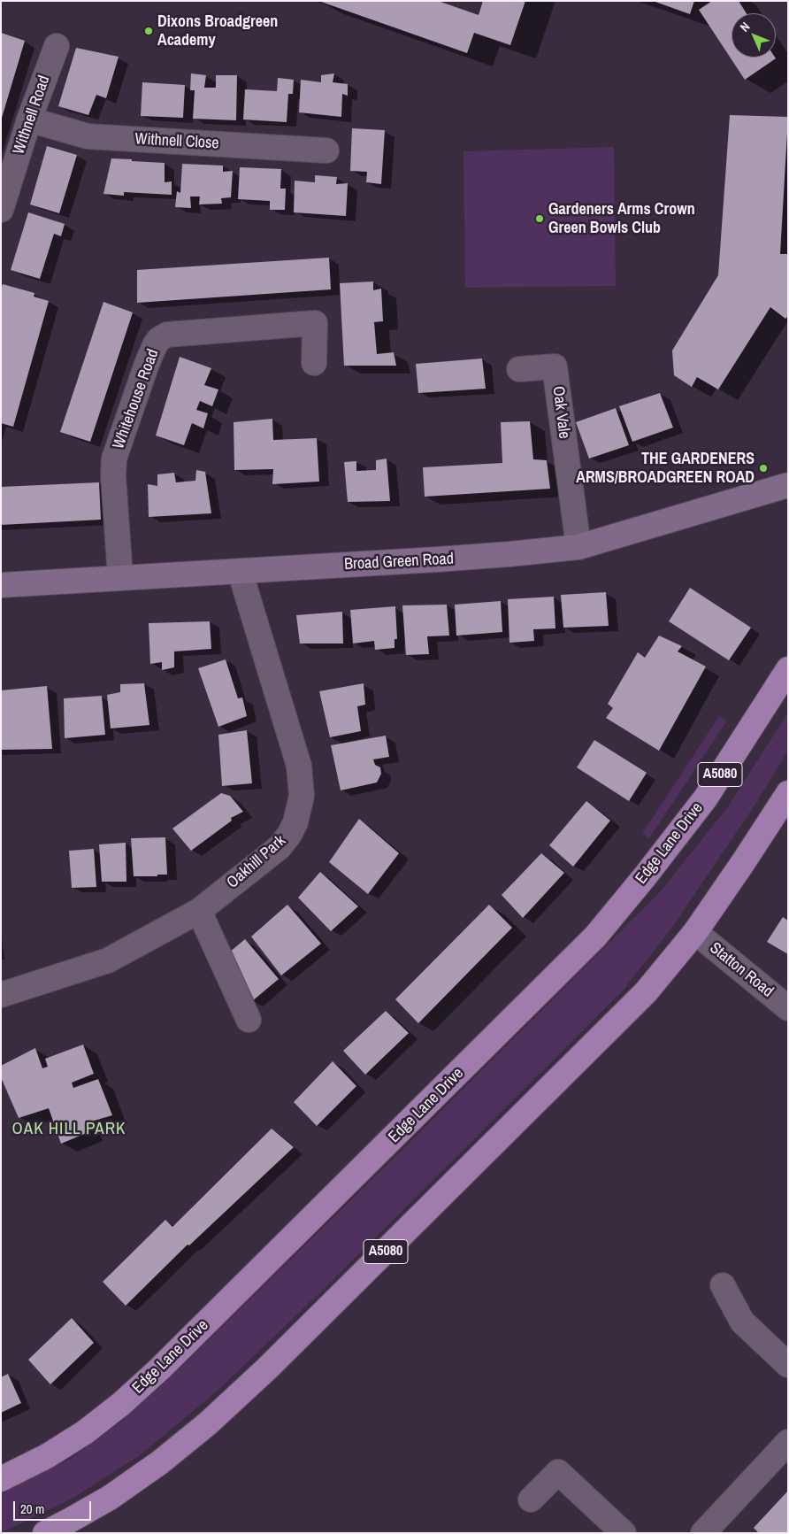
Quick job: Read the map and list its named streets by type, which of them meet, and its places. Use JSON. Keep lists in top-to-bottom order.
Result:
{
  "streets": {
    "highway": ["A5080", "Edge Lane Drive"],
    "main road": ["Broad Green Road"],
    "street": [
      "Withnell Road",
      "Withnell Close",
      "Whitehouse Road",
      "Oak Vale",
      "Oakhill Park",
      "Statton Road"
    ]
  },
  "crossings": [
    ["Withnell Road", "Withnell Close"],
    ["Whitehouse Road", "Broad Green Road"],
    ["Oak Vale", "Broad Green Road"],
    ["Broad Green Road", "Oakhill Park"],
    ["A5080", "Statton Road"]
  ],
  "districts": ["OAK HILL PARK"],
  "places": ["Dixons Broadgreen Academy", "Gardeners Arms Crown Green Bowls Club", "THE GARDENERS ARMS/BROADGREEN ROAD"],
  "scale_bar": "20 m",
  "north": "top left"
}
